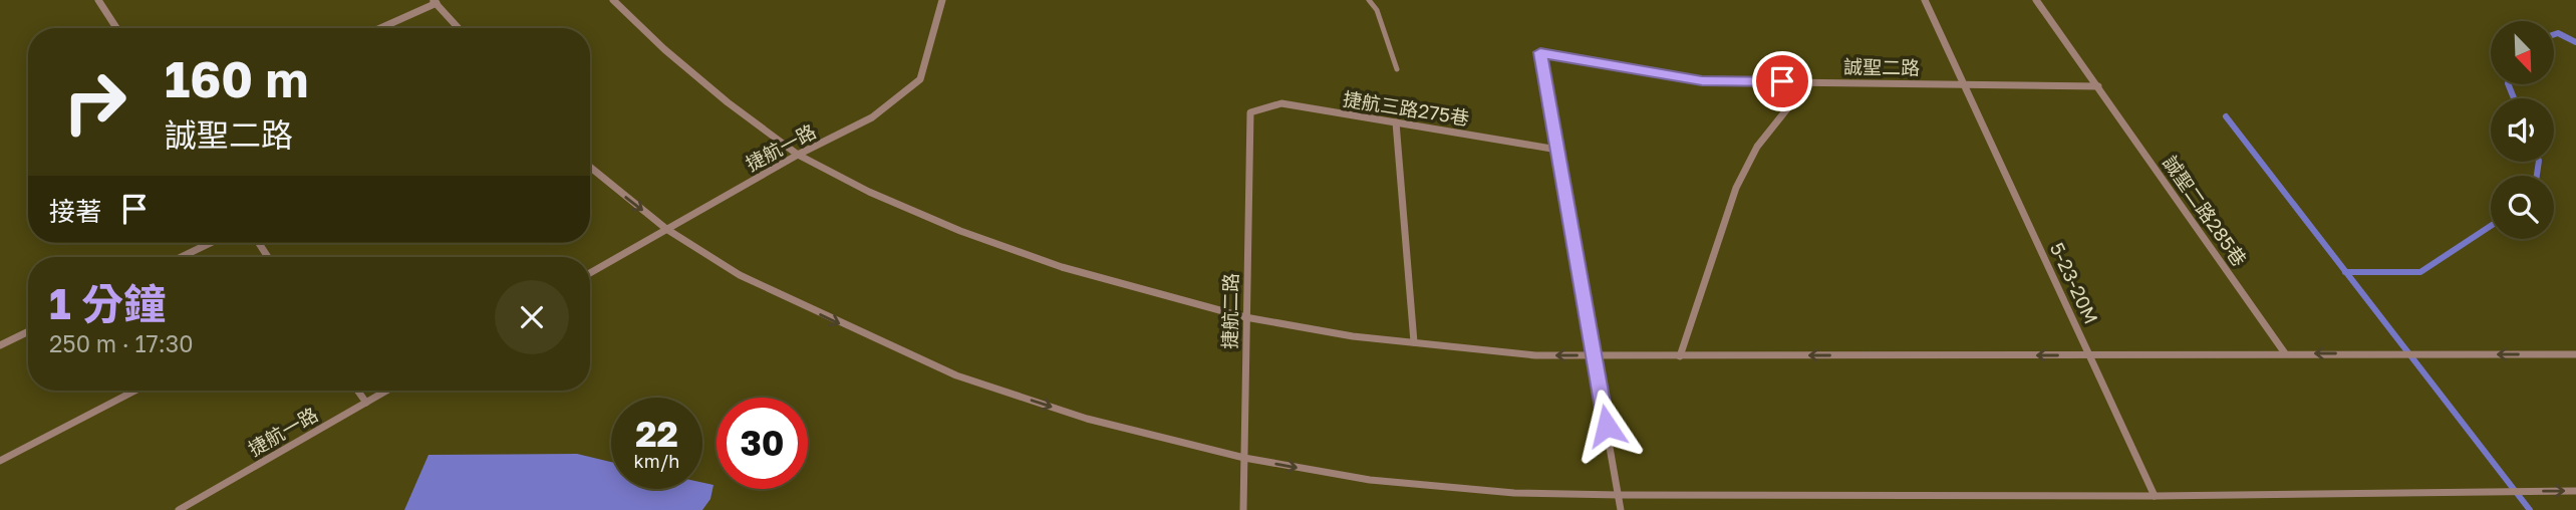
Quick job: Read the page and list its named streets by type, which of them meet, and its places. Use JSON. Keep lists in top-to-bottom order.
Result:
{
  "streets": {
    "street": [
      "誠聖二路",
      "捷航三路275巷",
      "捷航一路",
      "誠聖二路285巷",
      "5-23-20M",
      "捷航二路"
    ]
  },
  "crossings": [
    ["誠聖二路", "捷航三路275巷"],
    ["誠聖二路", "誠聖二路285巷"],
    ["誠聖二路", "5-23-20M"],
    ["捷航三路275巷", "捷航二路"]
  ],
  "north": "bottom right",
  "page": {
    "turn": ["160 m", "誠聖二路"],
    "then": "接著",
    "heading": ["1 分鐘", "250 m · 17:30"],
    "speed": "22 km/h",
    "limit": "30"
  }
}
